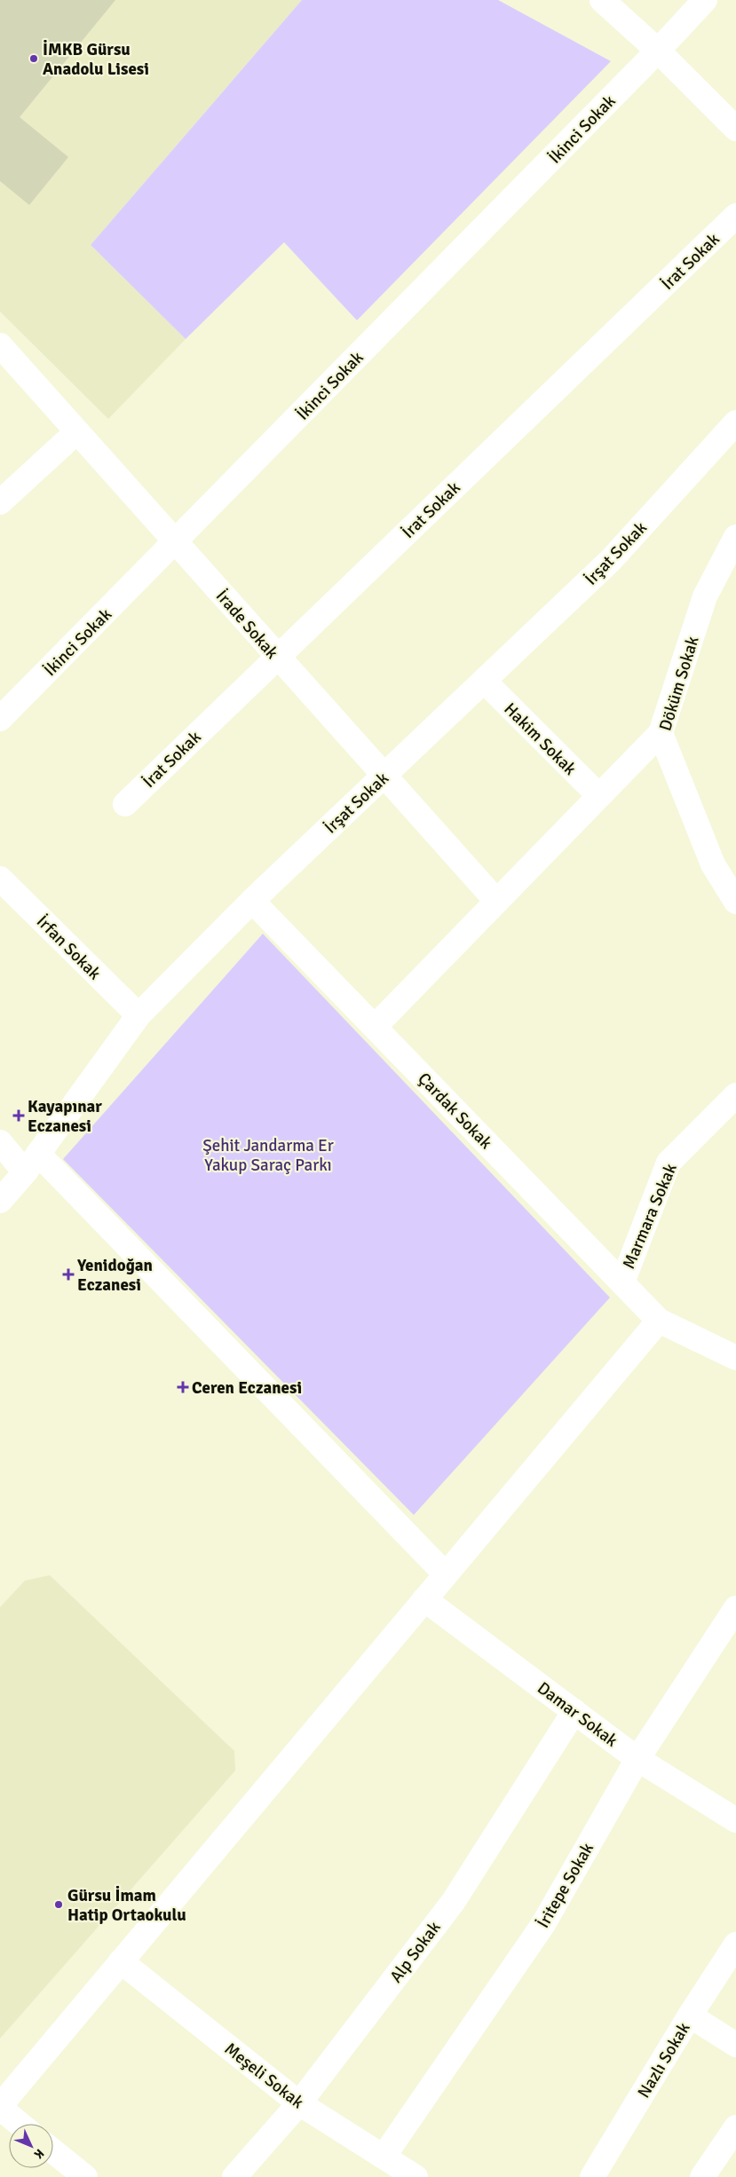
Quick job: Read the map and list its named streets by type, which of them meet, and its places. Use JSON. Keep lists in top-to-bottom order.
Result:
{
  "streets": {
    "street": [
      "İkinci Sokak",
      "İrat Sokak",
      "İrşat Sokak",
      "İrade Sokak",
      "Döküm Sokak",
      "Hakim Sokak",
      "İrfan Sokak",
      "Çardak Sokak",
      "Marmara Sokak",
      "Damar Sokak",
      "İritepe Sokak",
      "Alp Sokak",
      "Nazlı Sokak",
      "Meşeli Sokak"
    ]
  },
  "crossings": [
    ["İkinci Sokak", "İrade Sokak"],
    ["İrat Sokak", "İrade Sokak"],
    ["İrşat Sokak", "İrade Sokak"],
    ["İrşat Sokak", "Hakim Sokak"],
    ["İrşat Sokak", "İrfan Sokak"],
    ["İrşat Sokak", "Çardak Sokak"],
    ["Çardak Sokak", "Marmara Sokak"],
    ["Damar Sokak", "İritepe Sokak"],
    ["Damar Sokak", "Alp Sokak"],
    ["İritepe Sokak", "Meşeli Sokak"],
    ["Alp Sokak", "Meşeli Sokak"]
  ],
  "parks": ["Şehit Jandarma Er Yakup Saraç Parkı"],
  "places": {
    "other": ["İMKB Gürsu Anadolu Lisesi", "Gürsu İmam Hatip Ortaokulu"],
    "health": ["Kayapınar Eczanesi", "Yenidoğan Eczanesi", "Ceren Eczanesi"]
  },
  "north": "bottom right"
}
